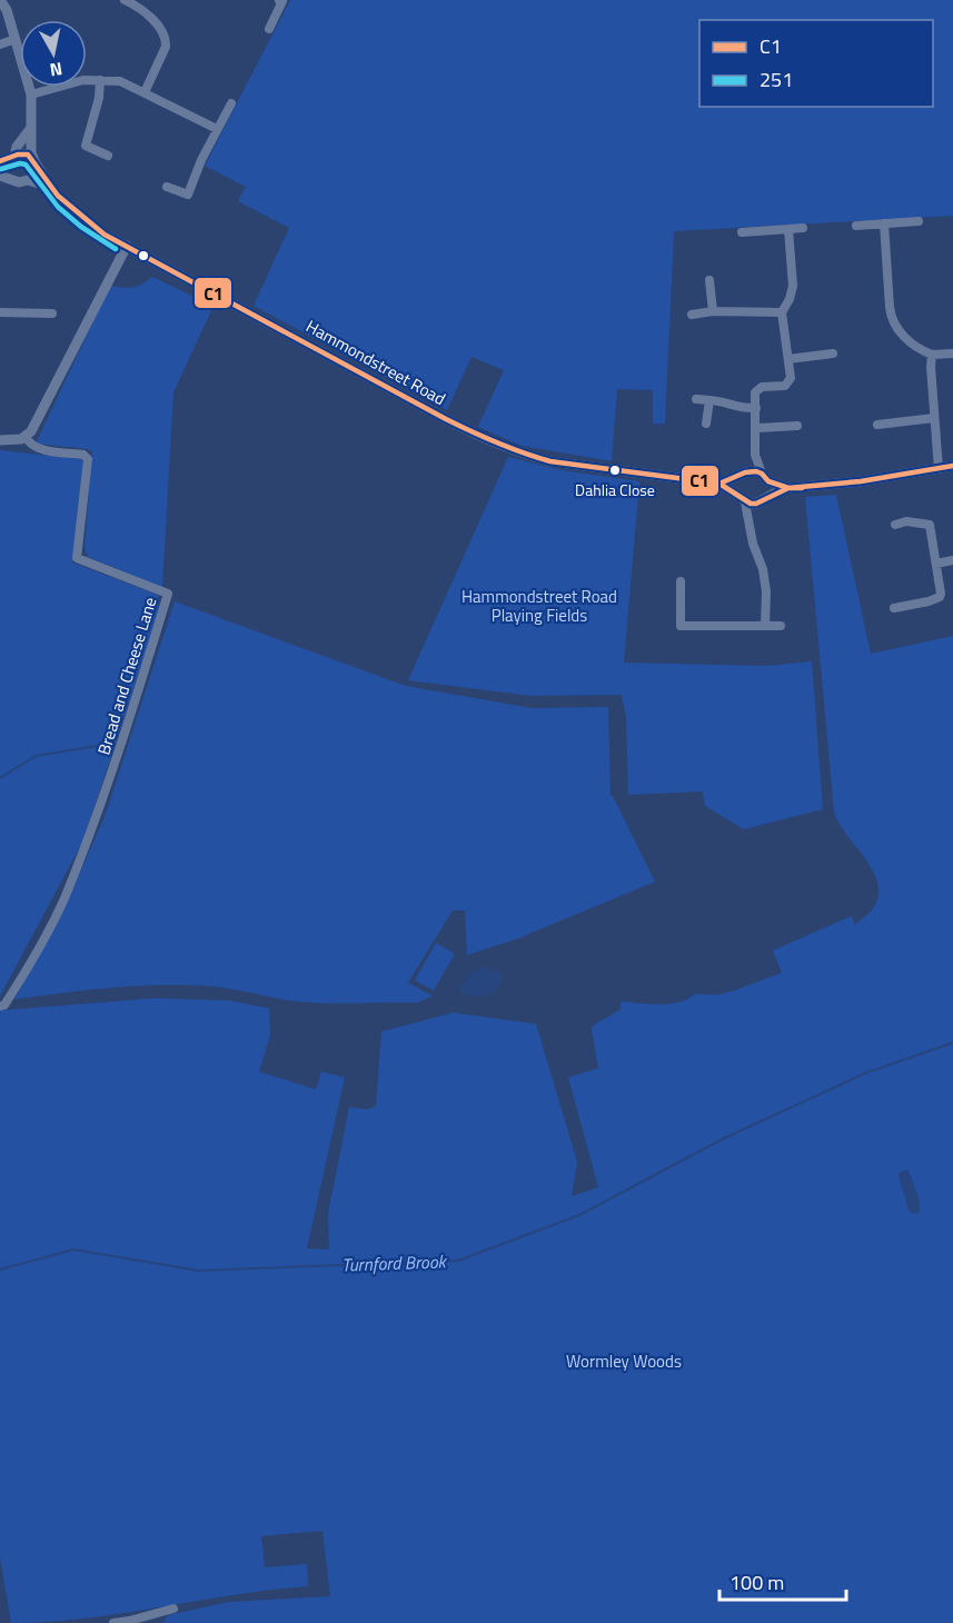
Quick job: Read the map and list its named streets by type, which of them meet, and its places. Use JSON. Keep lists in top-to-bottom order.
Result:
{
  "streets": {
    "street": ["Hammondstreet Road", "Bread and Cheese Lane"]
  },
  "water": ["Turnford Brook"],
  "parks": ["Hammondstreet Road Playing Fields", "Wormley Woods"],
  "places": ["Dahlia Close"],
  "lines": ["transit line C1", "transit line 251"],
  "legend": ["C1", "251"],
  "scale_bar": "100 m",
  "north": "bottom"
}
